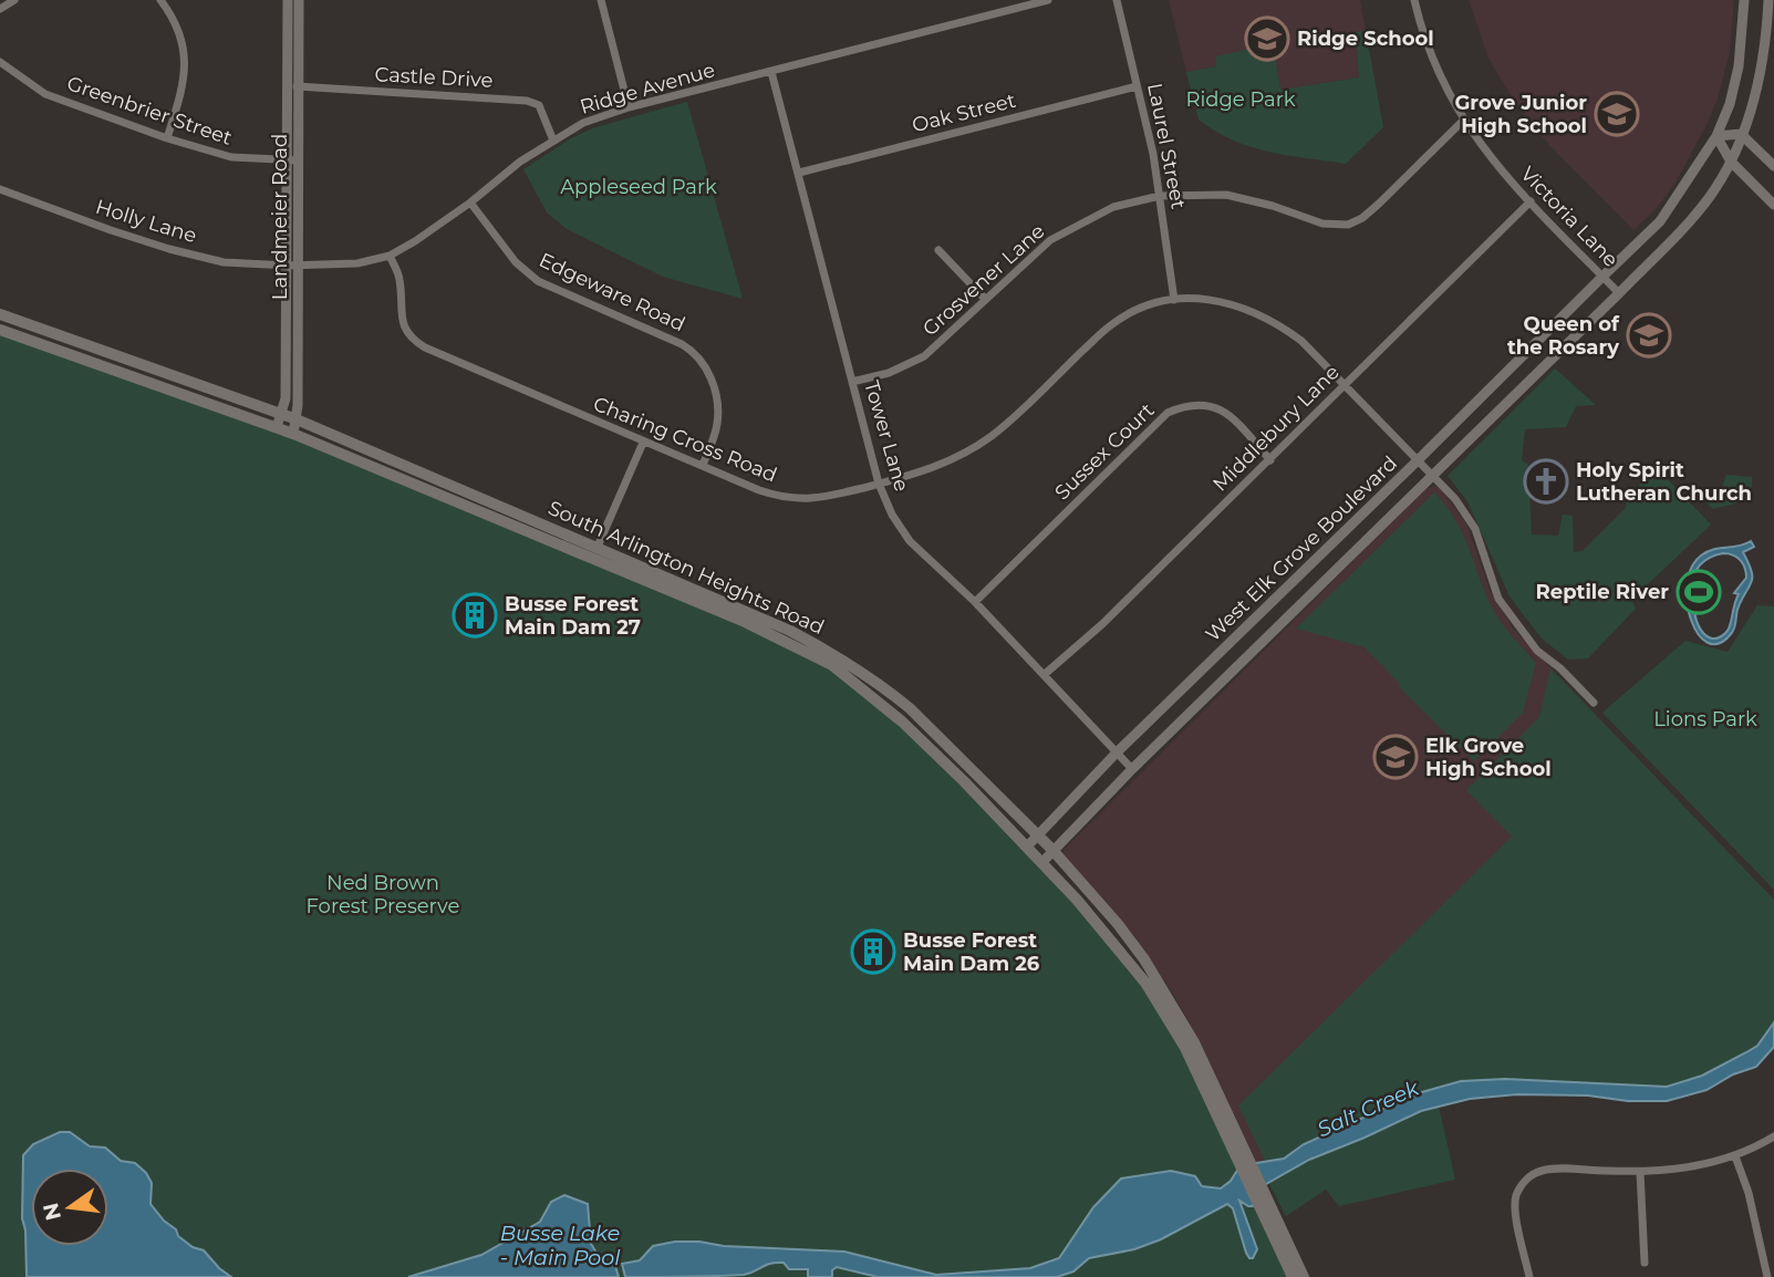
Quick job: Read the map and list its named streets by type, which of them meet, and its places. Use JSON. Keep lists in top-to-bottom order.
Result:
{
  "streets": {
    "main road": ["South Arlington Heights Road"],
    "street": [
      "Castle Drive",
      "Ridge Avenue",
      "Greenbrier Street",
      "Oak Street",
      "Laurel Street",
      "Landmeier Road",
      "Victoria Lane",
      "Holly Lane",
      "Grosvener Lane",
      "Edgeware Road",
      "Middlebury Lane",
      "Tower Lane",
      "Charing Cross Road",
      "Sussex Court",
      "West Elk Grove Boulevard"
    ]
  },
  "crossings": [
    ["Castle Drive", "Ridge Avenue"],
    ["Castle Drive", "Landmeier Road"],
    ["Ridge Avenue", "Landmeier Road"],
    ["Ridge Avenue", "Holly Lane"],
    ["Ridge Avenue", "Edgeware Road"],
    ["Ridge Avenue", "Tower Lane"],
    ["Ridge Avenue", "Charing Cross Road"],
    ["Greenbrier Street", "Landmeier Road"],
    ["Oak Street", "Laurel Street"],
    ["Oak Street", "Tower Lane"],
    ["Laurel Street", "Grosvener Lane"],
    ["Laurel Street", "Charing Cross Road"],
    ["Landmeier Road", "Holly Lane"],
    ["Landmeier Road", "South Arlington Heights Road"],
    ["Victoria Lane", "Grosvener Lane"],
    ["Victoria Lane", "Middlebury Lane"],
    ["Victoria Lane", "West Elk Grove Boulevard"],
    ["Grosvener Lane", "Tower Lane"],
    ["Edgeware Road", "Charing Cross Road"],
    ["Middlebury Lane", "Tower Lane"],
    ["Middlebury Lane", "Charing Cross Road"],
    ["Middlebury Lane", "Sussex Court"],
    ["Tower Lane", "Charing Cross Road"],
    ["Tower Lane", "Sussex Court"],
    ["Tower Lane", "West Elk Grove Boulevard"],
    ["Charing Cross Road", "West Elk Grove Boulevard"],
    ["West Elk Grove Boulevard", "South Arlington Heights Road"]
  ],
  "water": ["Salt Creek", "Busse Lake - Main Pool"],
  "parks": [
    "Ridge Park",
    "Appleseed Park",
    "Lions Park",
    "Ned Brown Forest Preserve"
  ],
  "places": {
    "school or university": [
      "Ridge School",
      "Grove Junior High School",
      "Queen of the Rosary",
      "Elk Grove High School"
    ],
    "church": ["Holy Spirit Lutheran Church"],
    "sports": ["Reptile River"],
    "building": ["Busse Forest Main Dam 27", "Busse Forest Main Dam 26"]
  },
  "north": "left"
}
